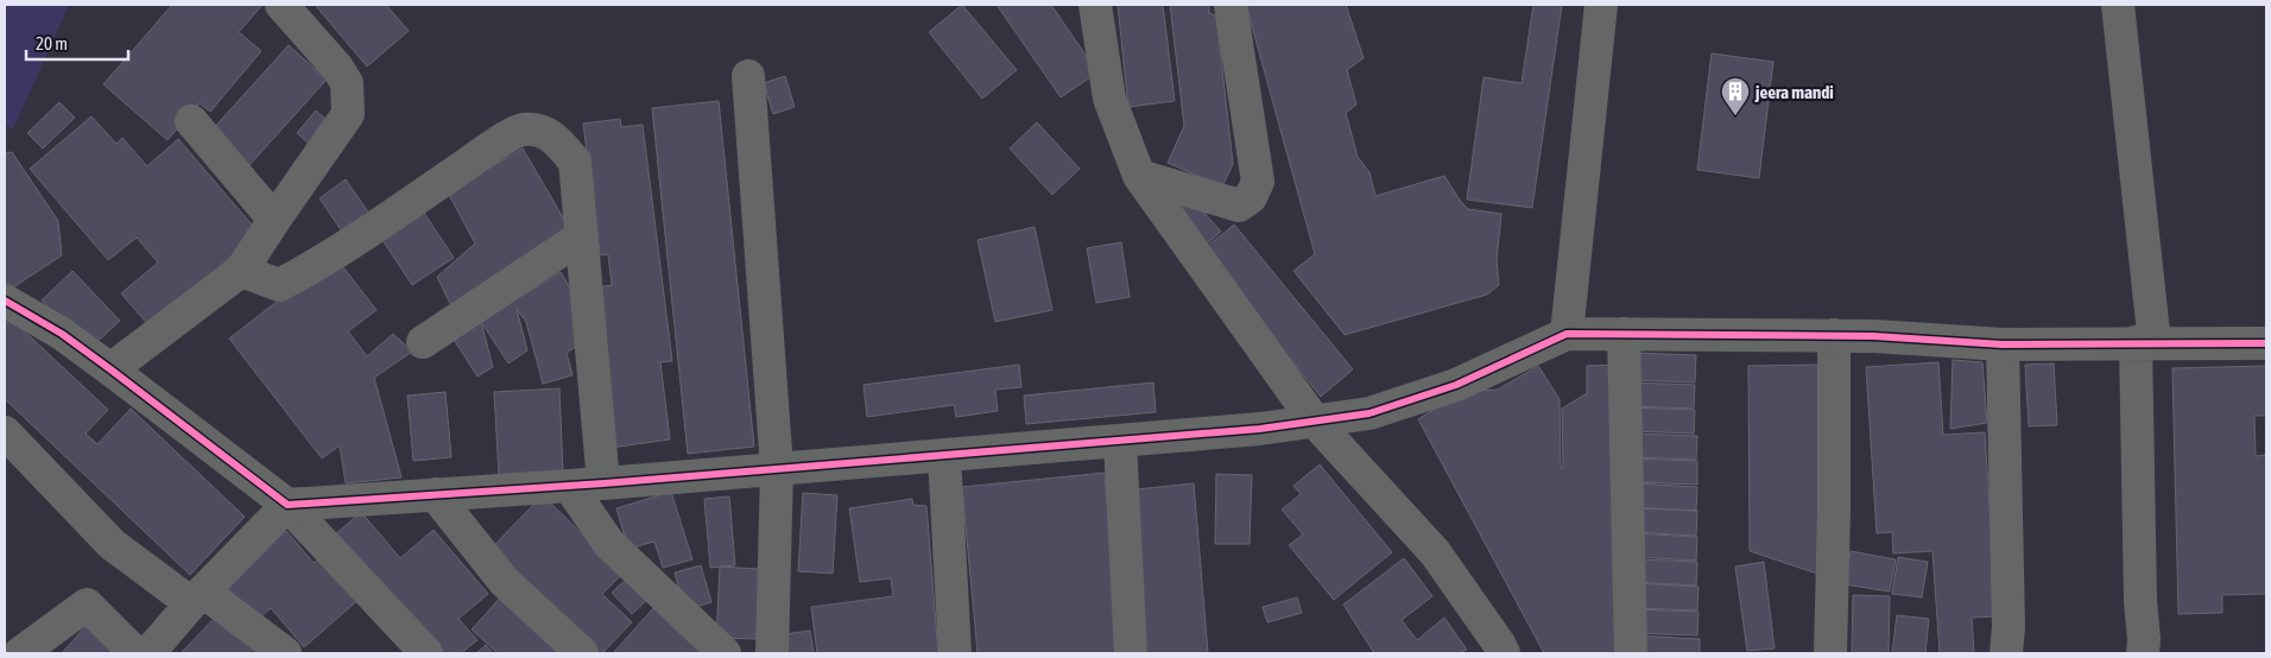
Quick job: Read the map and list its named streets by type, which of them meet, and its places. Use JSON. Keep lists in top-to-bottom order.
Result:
{
  "places": {
    "building": ["jeera mandi"]
  },
  "scale_bar": "20 m"
}
